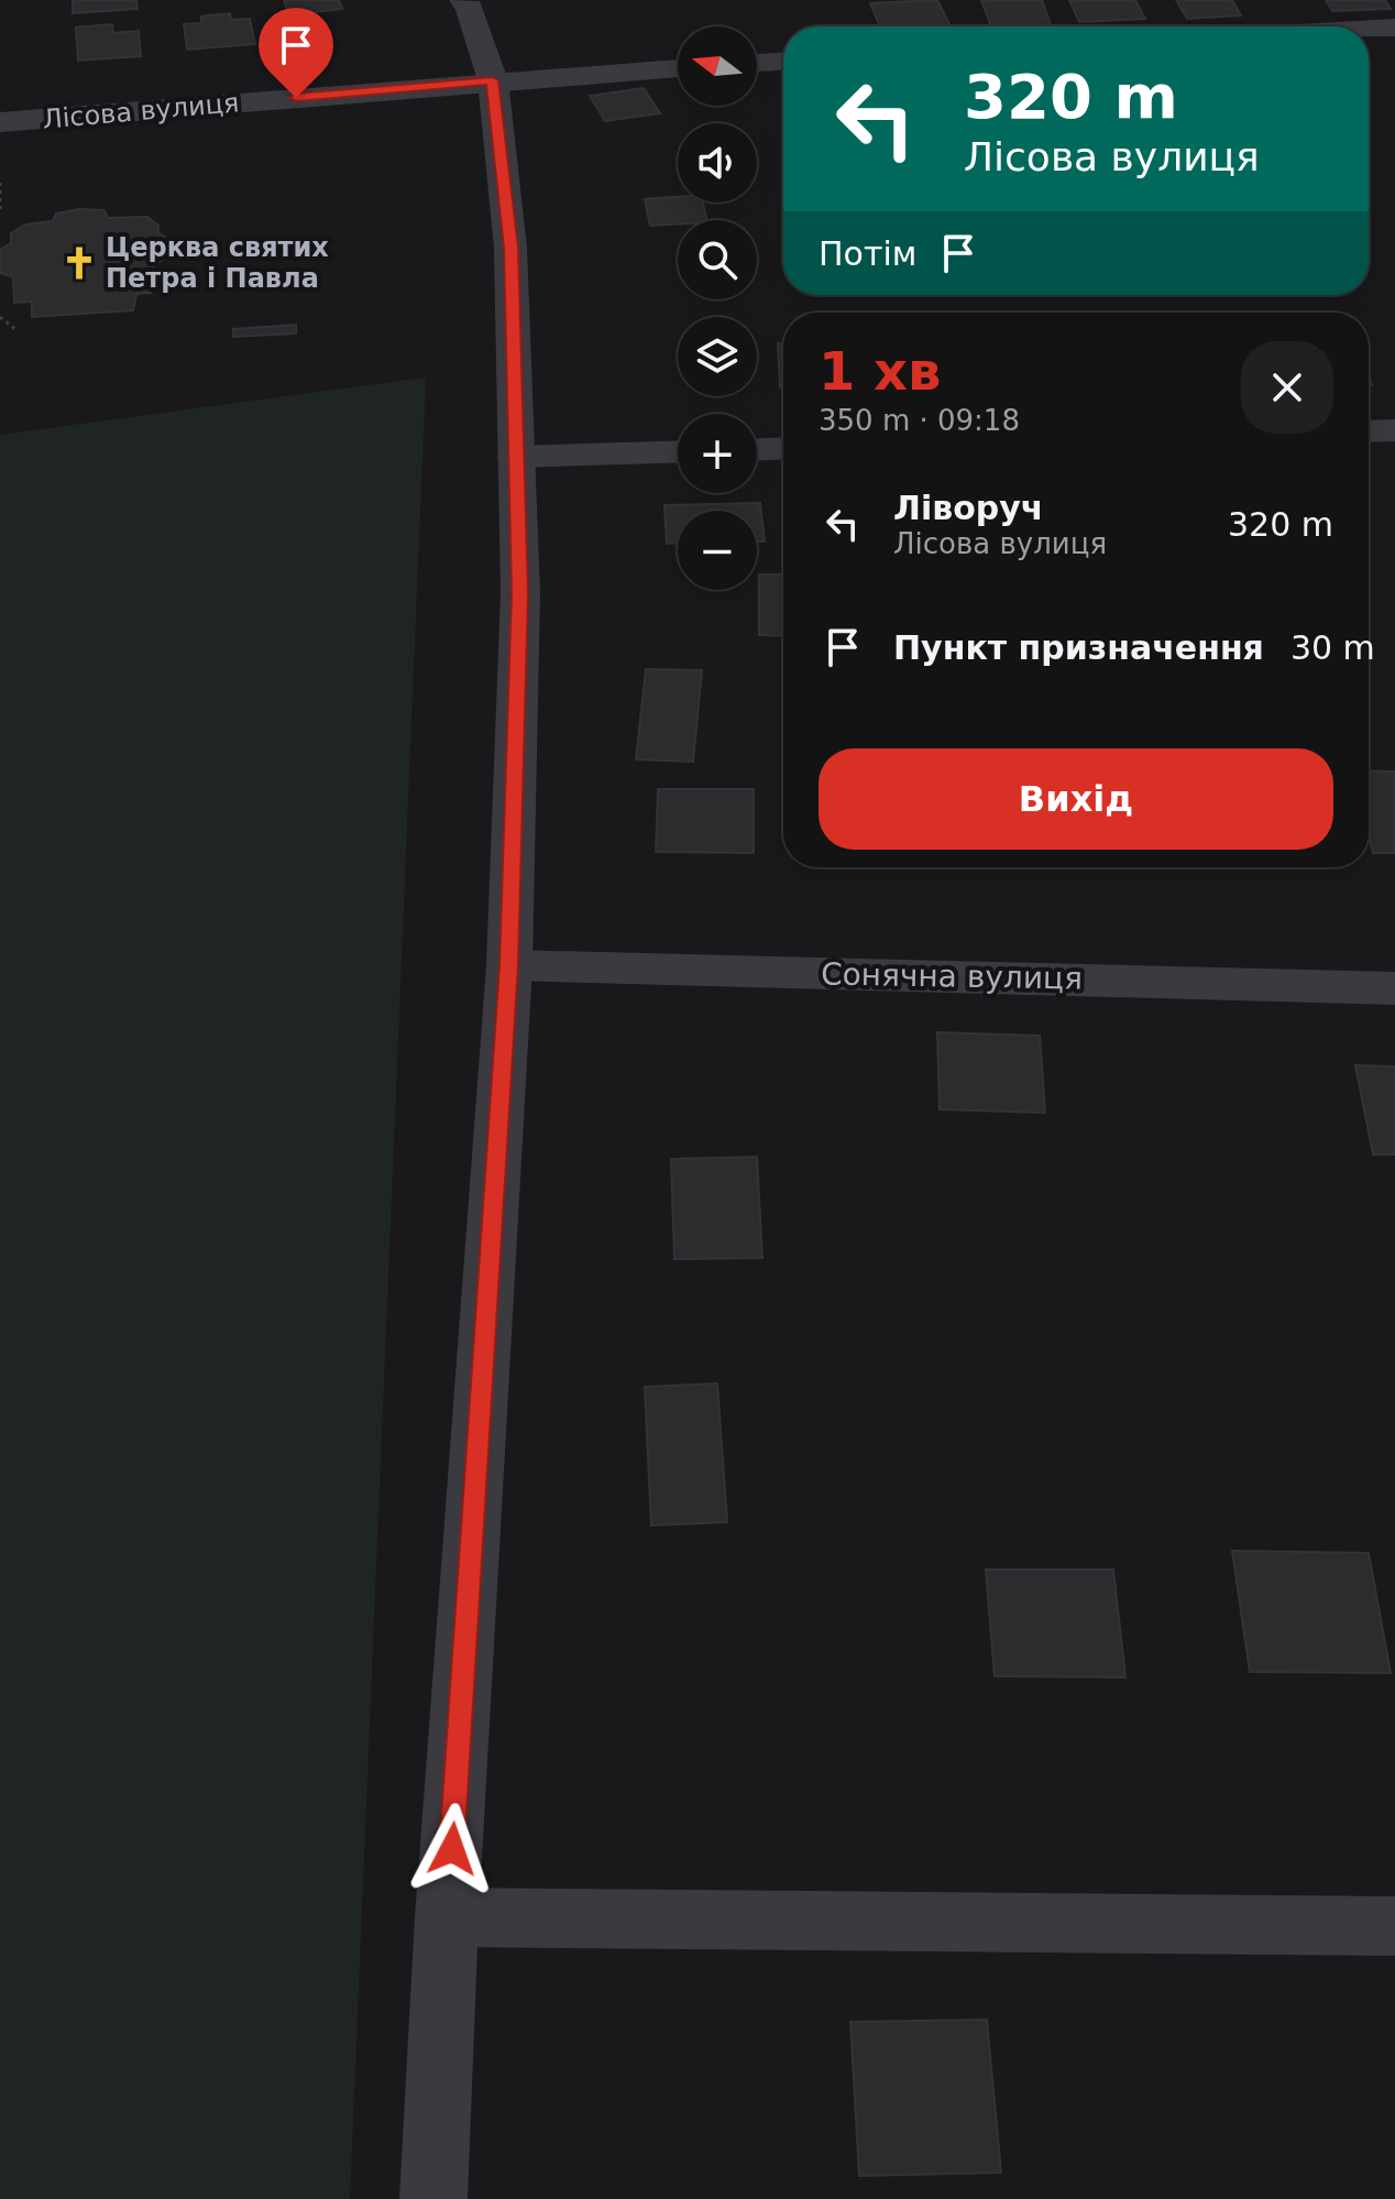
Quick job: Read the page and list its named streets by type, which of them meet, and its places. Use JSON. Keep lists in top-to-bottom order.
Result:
{
  "streets": {
    "street": ["Лісова вулиця", "Сонячна вулиця"]
  },
  "places": {
    "church": ["Церква святих Петра і Павла"]
  },
  "north": "left",
  "page": {
    "map_buttons": ["+", "−"],
    "turn": ["320 m", "Лісова вулиця"],
    "then": "Потім",
    "heading": ["1 хв", "350 m · 09:18"],
    "list": [
      {
        "name": "Ліворуч",
        "note": "Лісова вулиця",
        "value": "320 m"
      },
      {
        "name": "Пункт призначення",
        "value": "30 m"
      }
    ],
    "buttons": "Вихід"
  }
}
